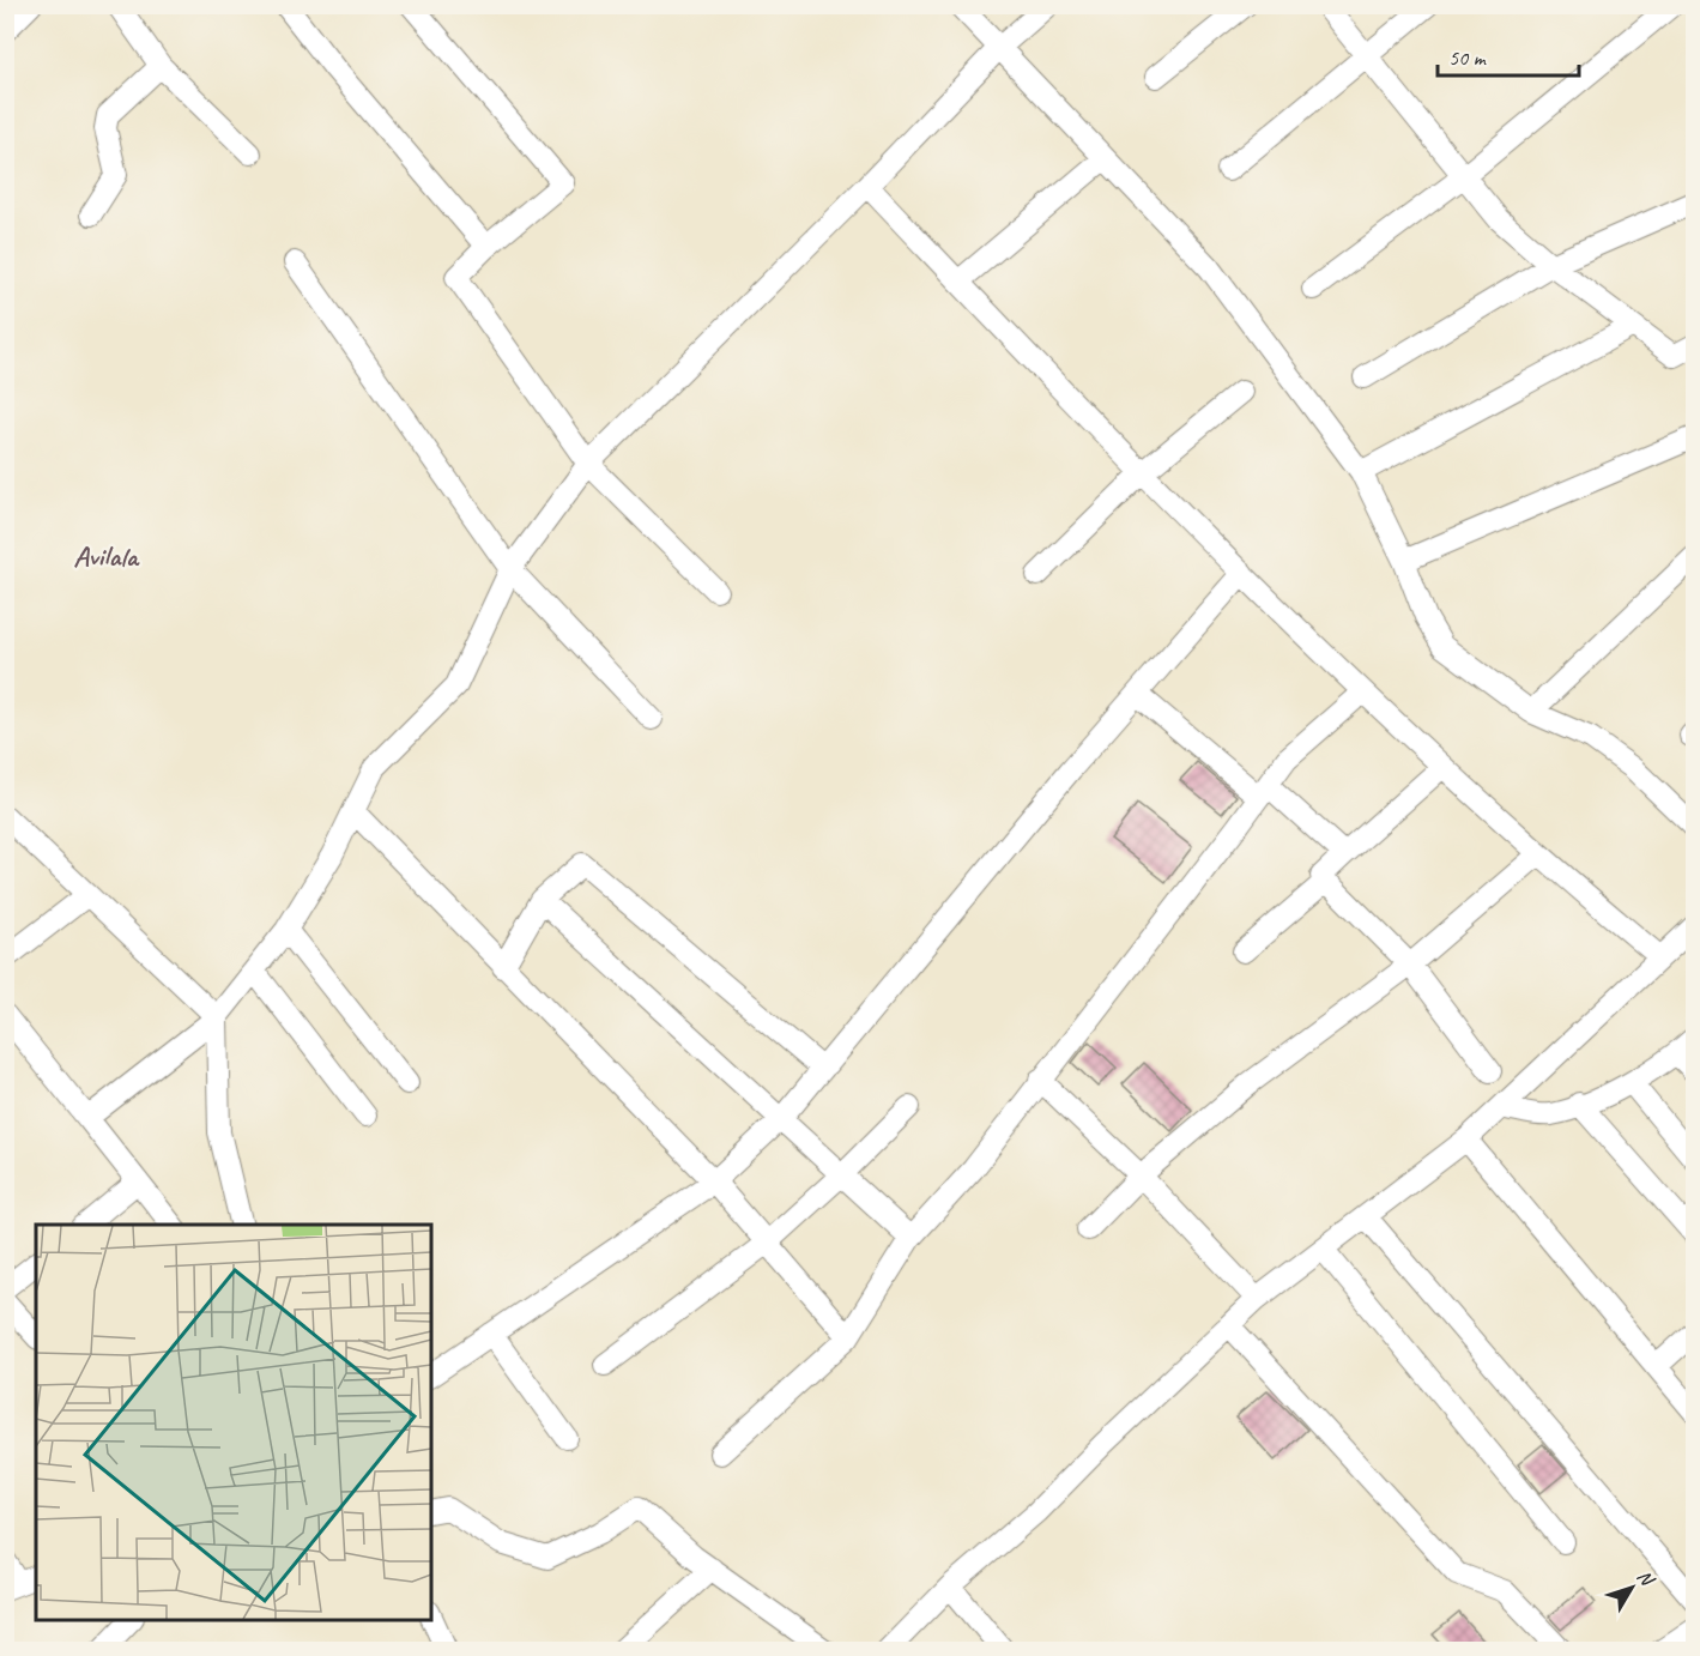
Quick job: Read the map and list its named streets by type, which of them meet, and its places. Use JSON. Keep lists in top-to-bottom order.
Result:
{
  "districts": ["Avilala"],
  "scale_bar": "50 m",
  "north": "top right"
}
